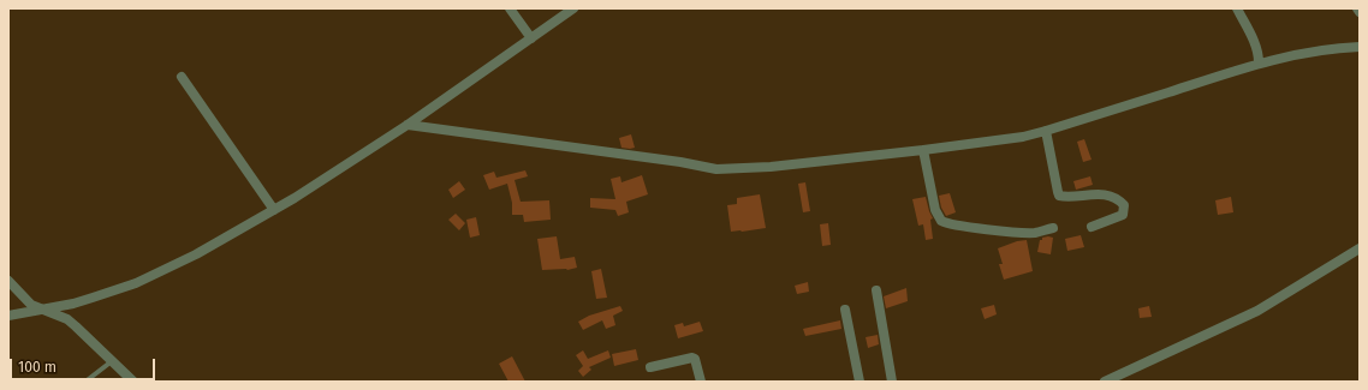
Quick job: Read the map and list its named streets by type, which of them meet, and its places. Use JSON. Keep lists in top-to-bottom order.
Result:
{
  "scale_bar": "100 m"
}
